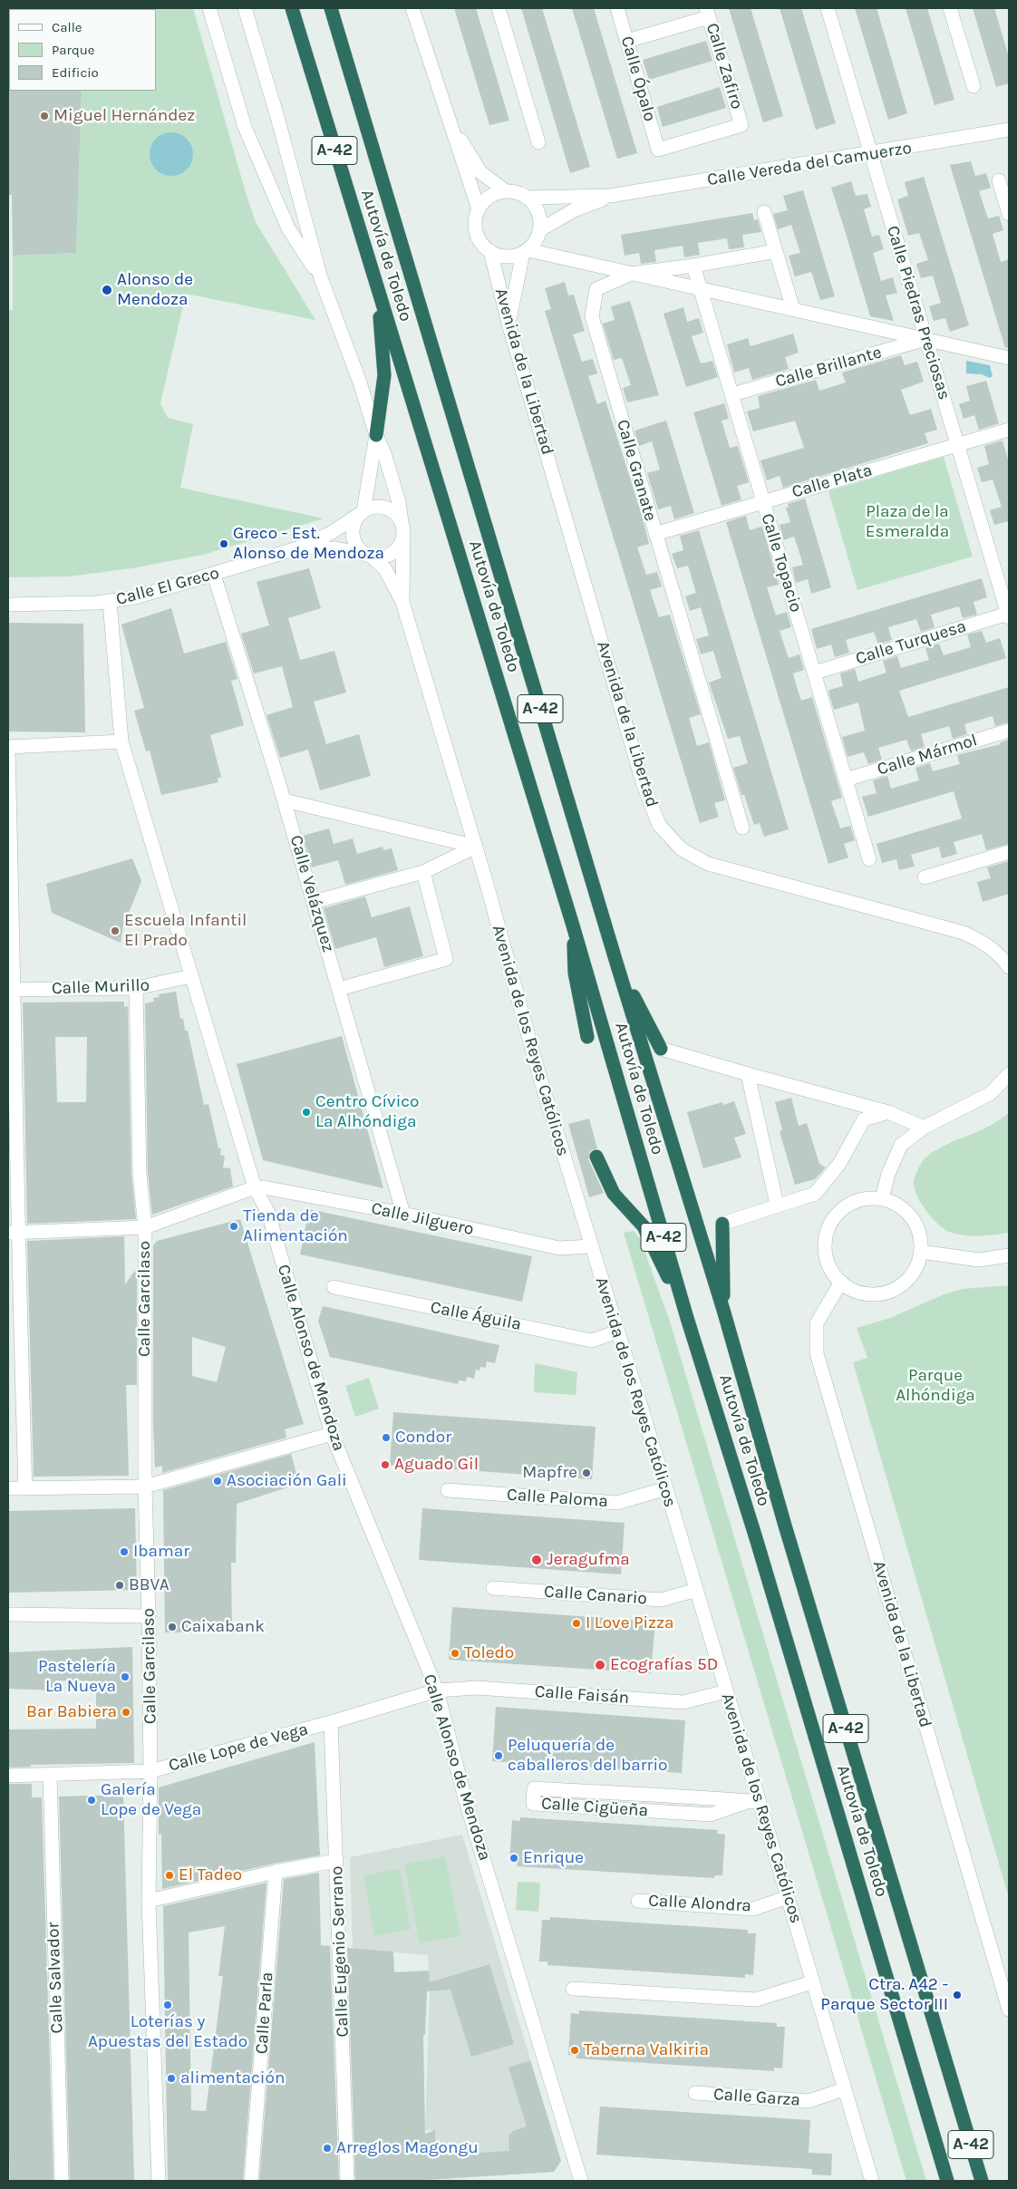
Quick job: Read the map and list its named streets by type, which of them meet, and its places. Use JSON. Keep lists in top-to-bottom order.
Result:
{
  "streets": {
    "highway": ["A-42", "Autovía de Toledo"],
    "street": [
      "Calle Zafiro",
      "Calle Ópalo",
      "Calle Vereda del Camuerzo",
      "Calle Piedras Preciosas",
      "Calle Brillante",
      "Avenida de la Libertad",
      "Calle Granate",
      "Calle Plata",
      "Calle Topacio",
      "Calle El Greco",
      "Calle Turquesa",
      "Calle Mármol",
      "Calle Velázquez",
      "Calle Murillo",
      "Avenida de los Reyes Católicos",
      "Calle Jilguero",
      "Calle Garcilaso",
      "Calle Águila",
      "Calle Alonso de Mendoza",
      "Calle Paloma",
      "Calle Canario",
      "Calle Faisán",
      "Calle Lope de Vega",
      "Calle Cigüeña",
      "Calle Alondra",
      "Calle Eugenio Serrano",
      "Calle Salvador",
      "Calle Parla",
      "Calle Garza"
    ]
  },
  "crossings": [
    ["Calle Zafiro", "Calle Ópalo"],
    ["Calle Vereda del Camuerzo", "Calle Piedras Preciosas"],
    ["Calle Vereda del Camuerzo", "Avenida de la Libertad"],
    ["Calle Piedras Preciosas", "Calle Brillante"],
    ["Calle Piedras Preciosas", "Calle Plata"],
    ["Calle Piedras Preciosas", "Calle Turquesa"],
    ["Calle Brillante", "Calle Topacio"],
    ["Calle Granate", "Calle Plata"],
    ["Calle Granate", "Calle Topacio"],
    ["Calle Plata", "Calle Topacio"],
    ["Calle Topacio", "Calle Turquesa"],
    ["Calle Topacio", "Calle Mármol"],
    ["Calle El Greco", "Calle Velázquez"],
    ["Calle El Greco", "Calle Alonso de Mendoza"],
    ["Calle Velázquez", "Calle Jilguero"],
    ["Calle Murillo", "Calle Garcilaso"],
    ["Calle Murillo", "Calle Alonso de Mendoza"],
    ["Avenida de los Reyes Católicos", "Calle Jilguero"],
    ["Avenida de los Reyes Católicos", "Calle Águila"],
    ["Avenida de los Reyes Católicos", "Calle Paloma"],
    ["Avenida de los Reyes Católicos", "Calle Canario"],
    ["Avenida de los Reyes Católicos", "Calle Faisán"],
    ["Avenida de los Reyes Católicos", "Calle Cigüeña"],
    ["Avenida de los Reyes Católicos", "Calle Alondra"],
    ["Avenida de los Reyes Católicos", "Calle Garza"],
    ["Calle Jilguero", "Calle Alonso de Mendoza"],
    ["Calle Garcilaso", "Calle Lope de Vega"],
    ["Calle Alonso de Mendoza", "Calle Faisán"],
    ["Calle Alonso de Mendoza", "Calle Lope de Vega"],
    ["Calle Faisán", "Calle Lope de Vega"],
    ["Calle Lope de Vega", "Calle Eugenio Serrano"],
    ["Calle Lope de Vega", "Calle Salvador"]
  ],
  "parks": ["Plaza de la Esmeralda", "Parque Alhóndiga"],
  "places": [
    "Miguel Hernández",
    "Alonso de Mendoza",
    "Greco - Est. Alonso de Mendoza",
    "Escuela Infantil El Prado",
    "Centro Cívico La Alhóndiga",
    "Tienda de Alimentación",
    "Condor",
    "Aguado Gil",
    "Mapfre",
    "Asociación Gali",
    "Ibamar",
    "Jeragufma",
    "BBVA",
    "I Love Pizza",
    "Caixabank",
    "Toledo",
    "Ecografías 5D",
    "Pastelería La Nueva",
    "Bar Babiera",
    "Peluquería de caballeros del barrio",
    "Galería Lope de Vega",
    "Enrique",
    "El Tadeo",
    "Ctra. A42 - Parque Sector III",
    "Loterías y Apuestas del Estado",
    "Taberna Valkiria",
    "alimentación",
    "Arreglos Magongu"
  ],
  "legend": ["Calle", "Parque", "Edificio"]
}
